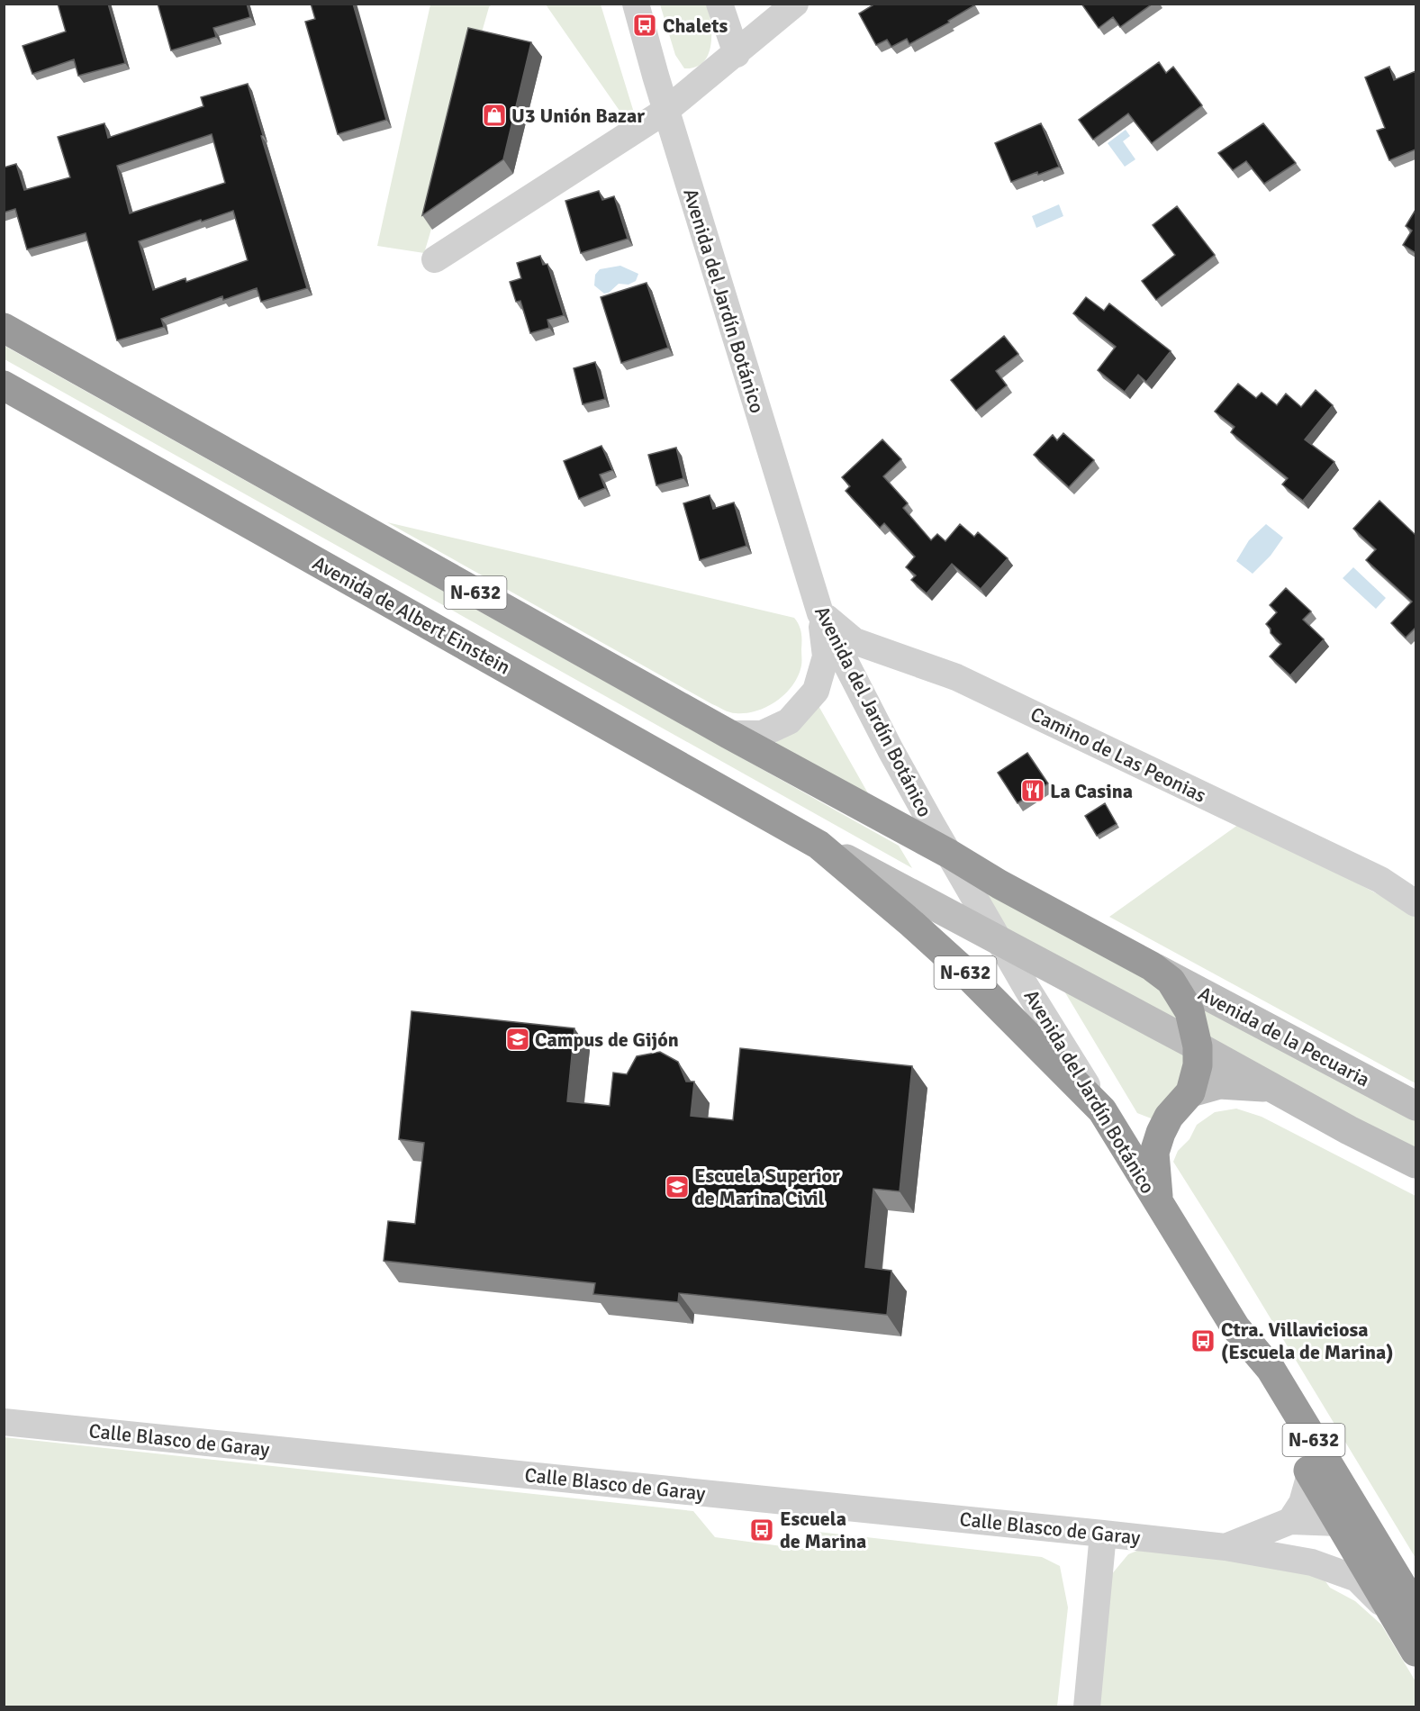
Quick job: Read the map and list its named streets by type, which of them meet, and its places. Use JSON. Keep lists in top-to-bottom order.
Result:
{
  "streets": {
    "highway": [
      "Avenida del Jardín Botánico",
      "N-632",
      "Avenida de Albert Einstein",
      "Avenida de la Pecuaria"
    ],
    "street": ["Camino de Las Peonias", "Calle Blasco de Garay"]
  },
  "crossings": [
    ["Avenida del Jardín Botánico", "N-632"],
    ["Avenida del Jardín Botánico", "Avenida de Albert Einstein"],
    ["Avenida del Jardín Botánico", "Camino de Las Peonias"],
    ["Avenida del Jardín Botánico", "Avenida de la Pecuaria"],
    ["Avenida del Jardín Botánico", "Calle Blasco de Garay"],
    ["N-632", "Avenida de la Pecuaria"]
  ],
  "places": {
    "bus stop": ["Chalets", "Ctra. Villaviciosa (Escuela de Marina)", "Escuela de Marina"],
    "shop": ["U3 Unión Bazar"],
    "restaurant": ["La Casina"],
    "school or university": ["Campus de Gijón", "Escuela Superior de Marina Civil"]
  }
}
